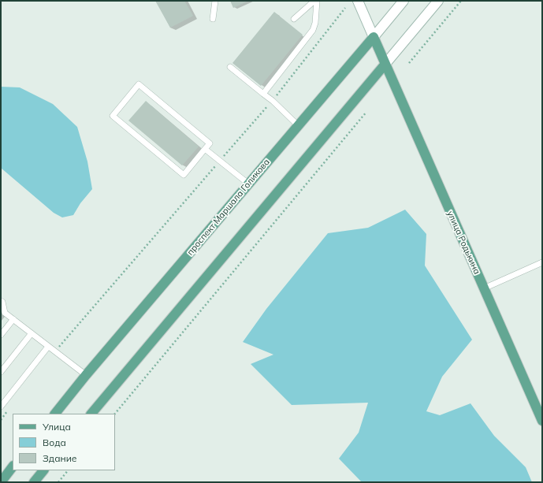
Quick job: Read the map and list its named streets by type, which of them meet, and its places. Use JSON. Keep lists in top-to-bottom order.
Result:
{
  "streets": {
    "main road": ["проспект Маршала Голикова", "улица Родькина"]
  },
  "crossings": [
    ["проспект Маршала Голикова", "улица Родькина"]
  ],
  "legend": ["Улица", "Вода", "Здание"]
}
